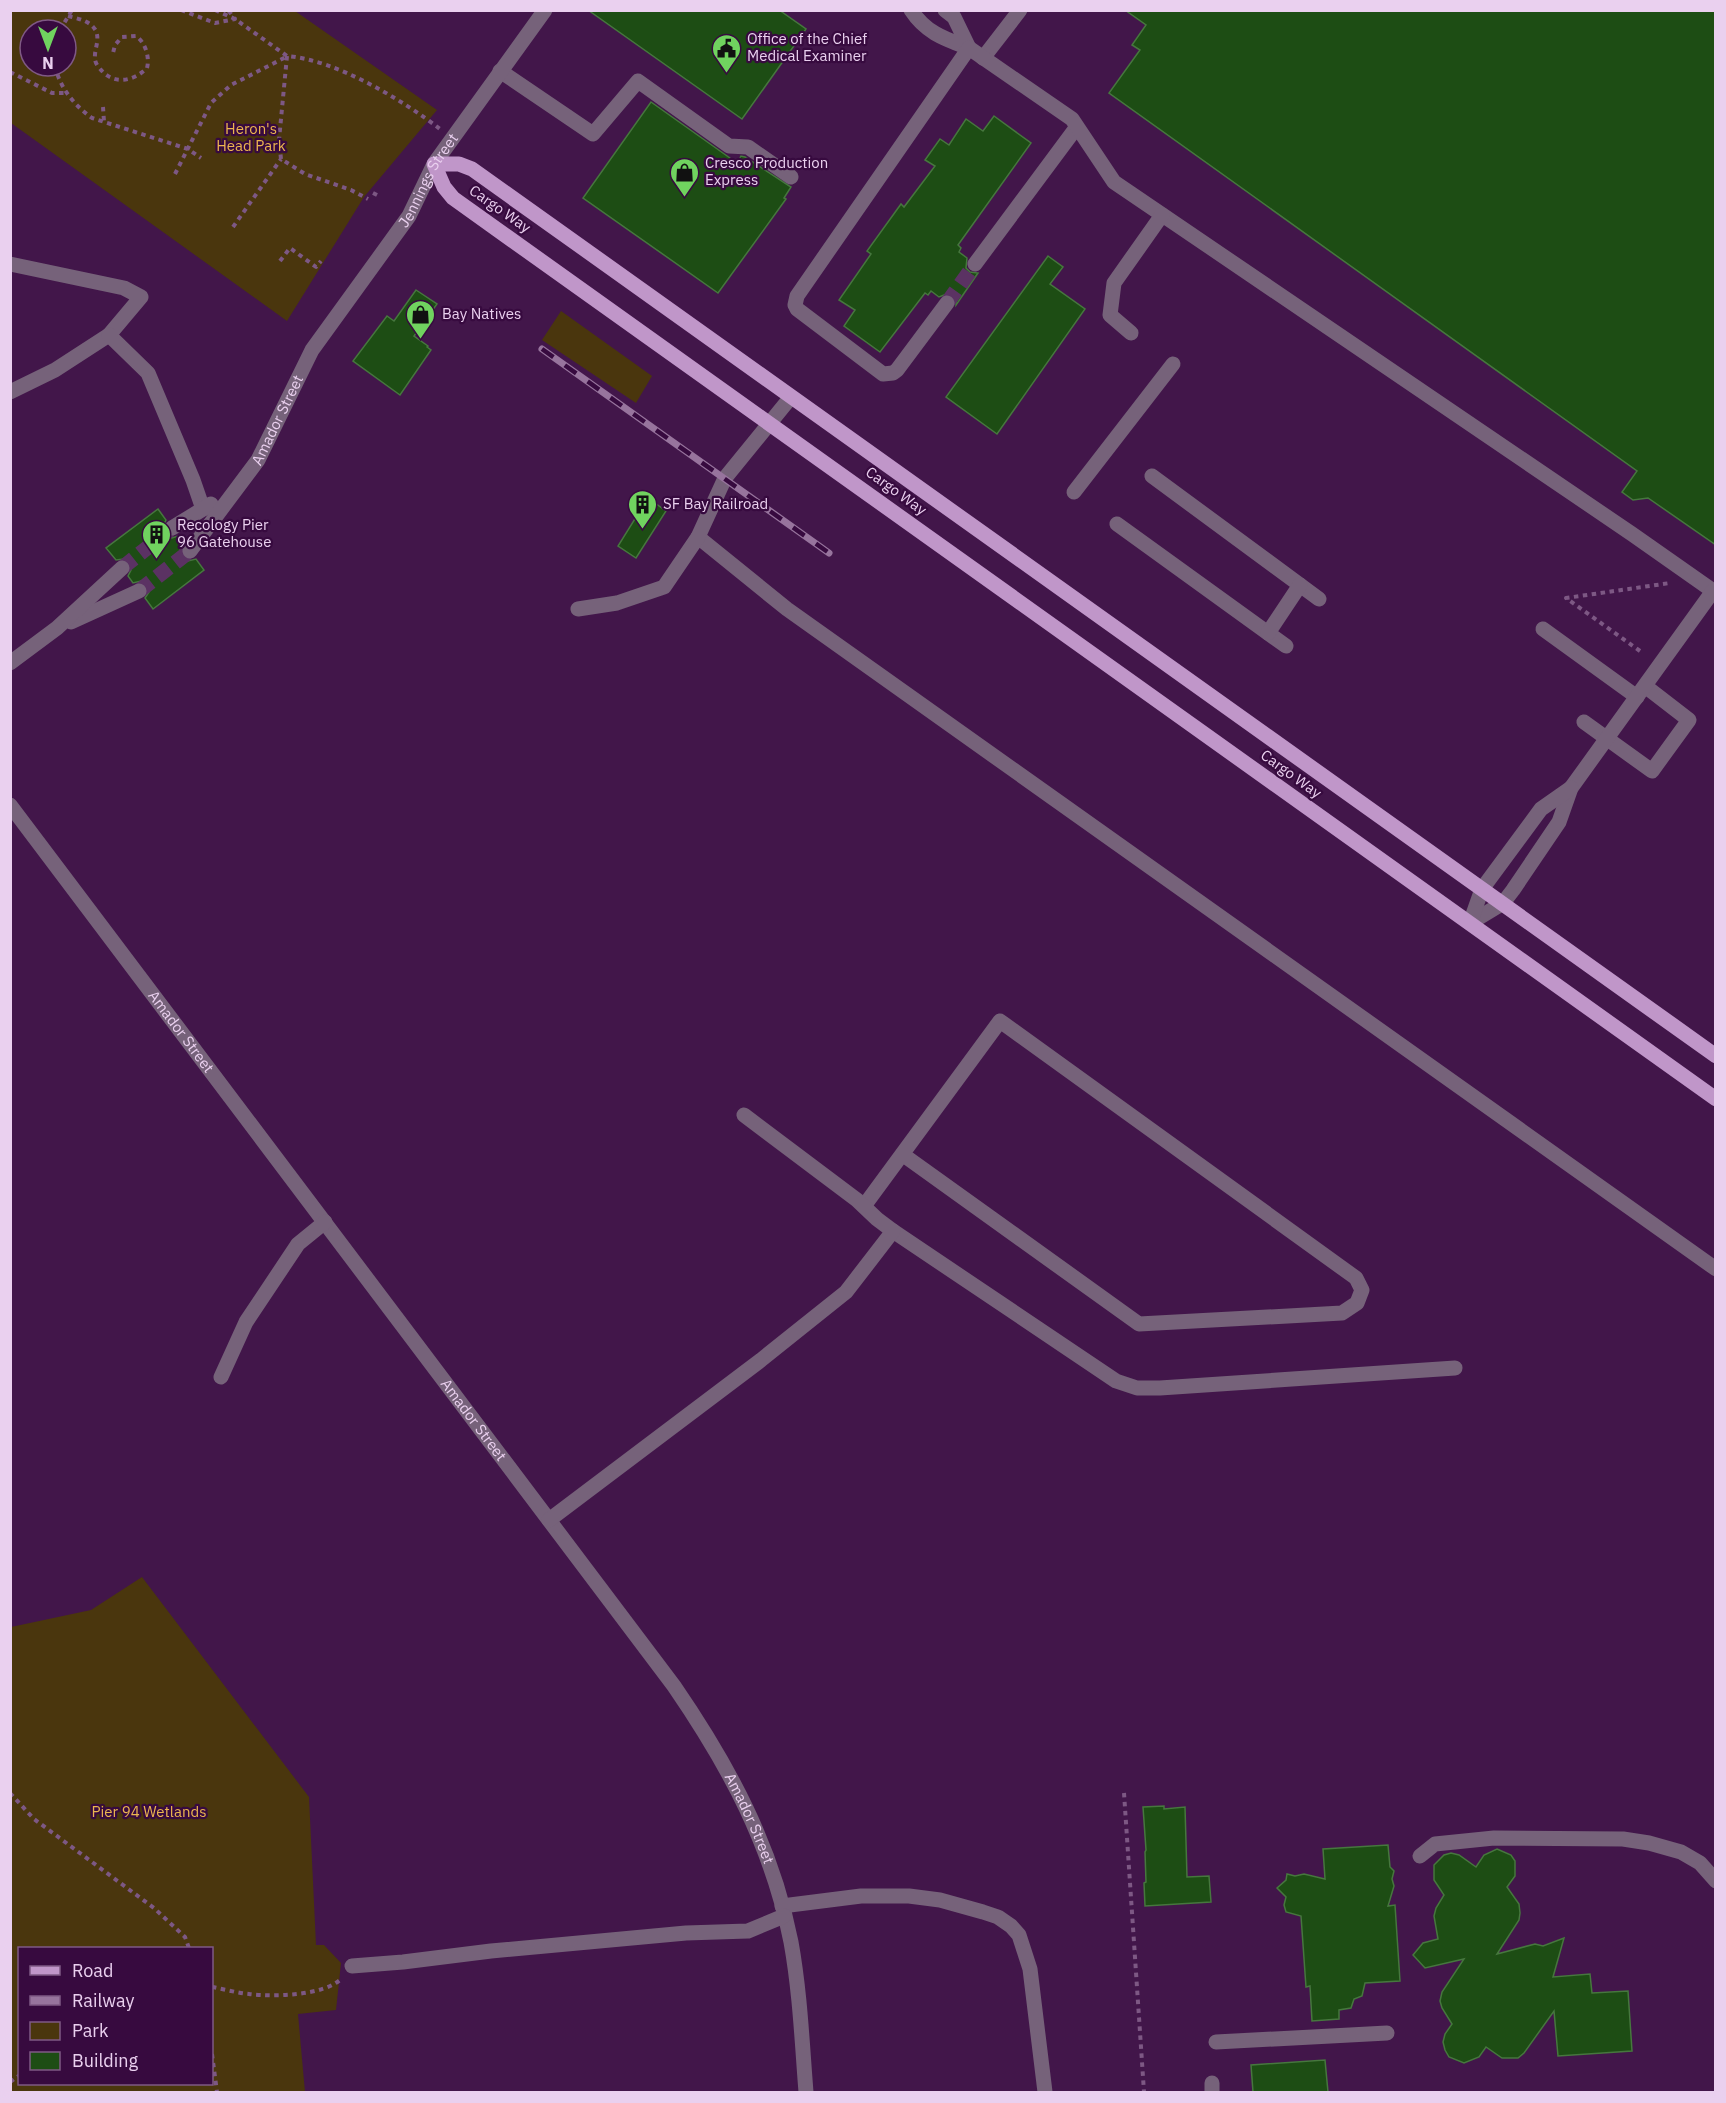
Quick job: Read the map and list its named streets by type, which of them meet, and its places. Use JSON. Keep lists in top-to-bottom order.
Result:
{
  "streets": {
    "main road": ["Cargo Way"],
    "street": ["Jennings Street", "Amador Street"]
  },
  "crossings": [
    ["Jennings Street", "Cargo Way"],
    ["Jennings Street", "Amador Street"]
  ],
  "parks": ["Heron's Head Park", "Pier 94 Wetlands"],
  "places": {
    "public building": ["Office of the Chief Medical Examiner"],
    "shop": ["Cresco Production Express", "Bay Natives"],
    "building": ["SF Bay Railroad", "Recology Pier 96 Gatehouse"]
  },
  "legend": [
    "Road",
    "Railway",
    "Park",
    "Building"
  ],
  "north": "bottom"
}
